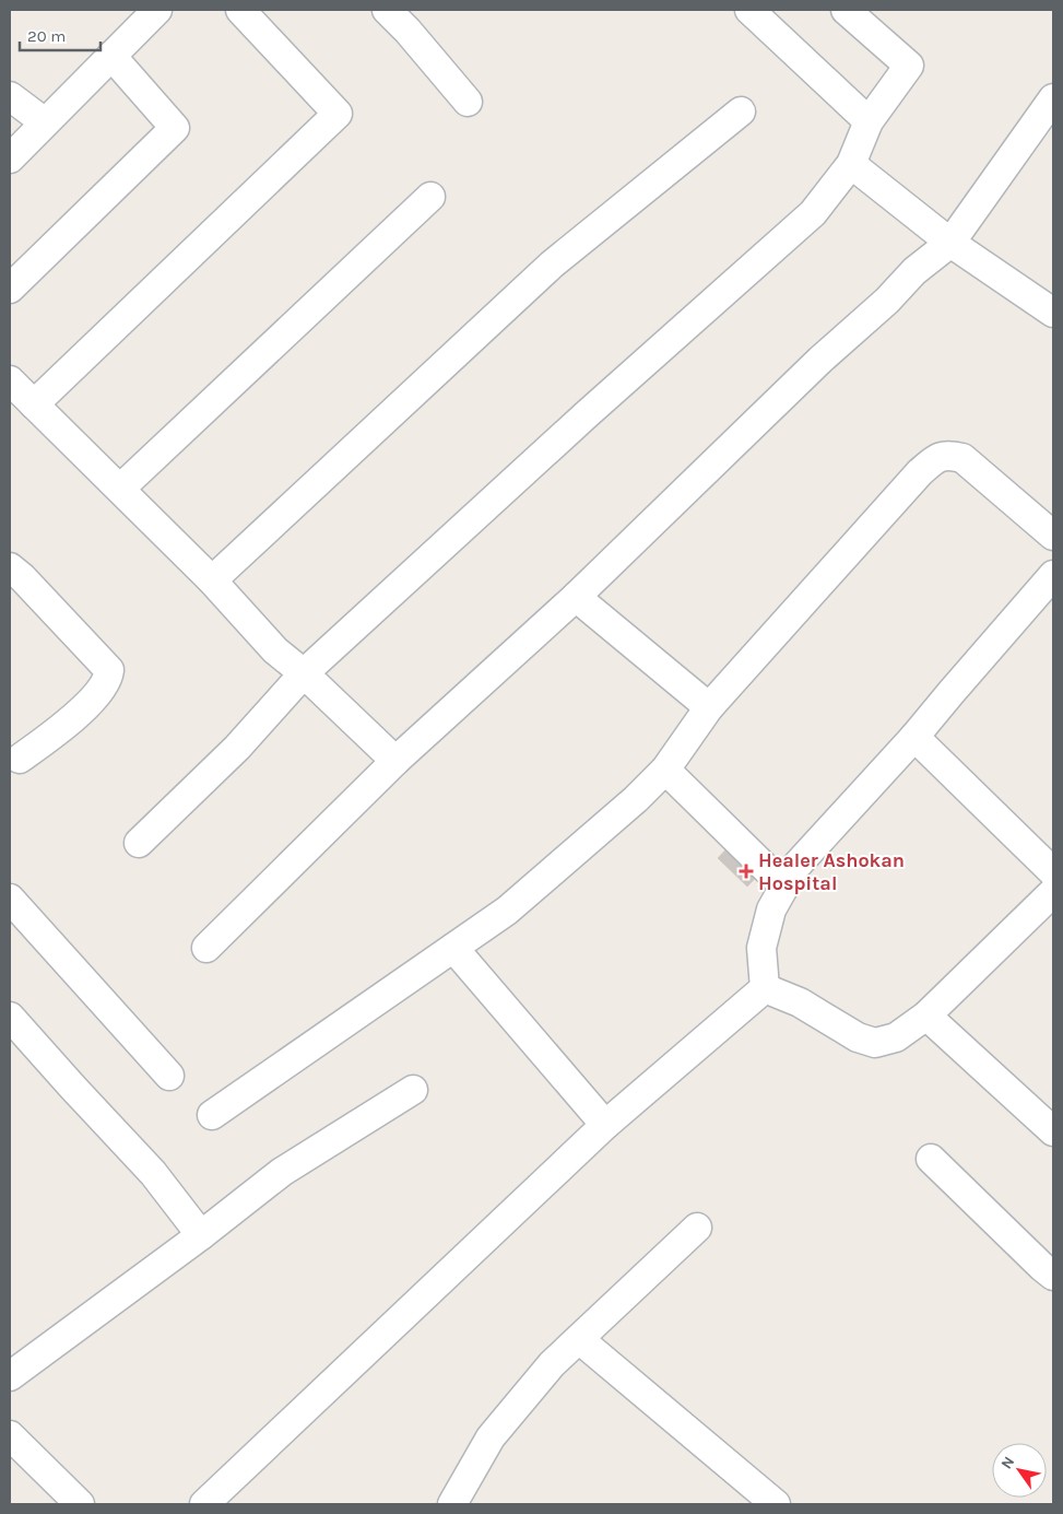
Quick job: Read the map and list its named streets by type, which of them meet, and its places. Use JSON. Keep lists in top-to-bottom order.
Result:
{
  "places": {
    "health": ["Healer Ashokan Hospital"]
  },
  "scale_bar": "20 m",
  "north": "top left"
}
